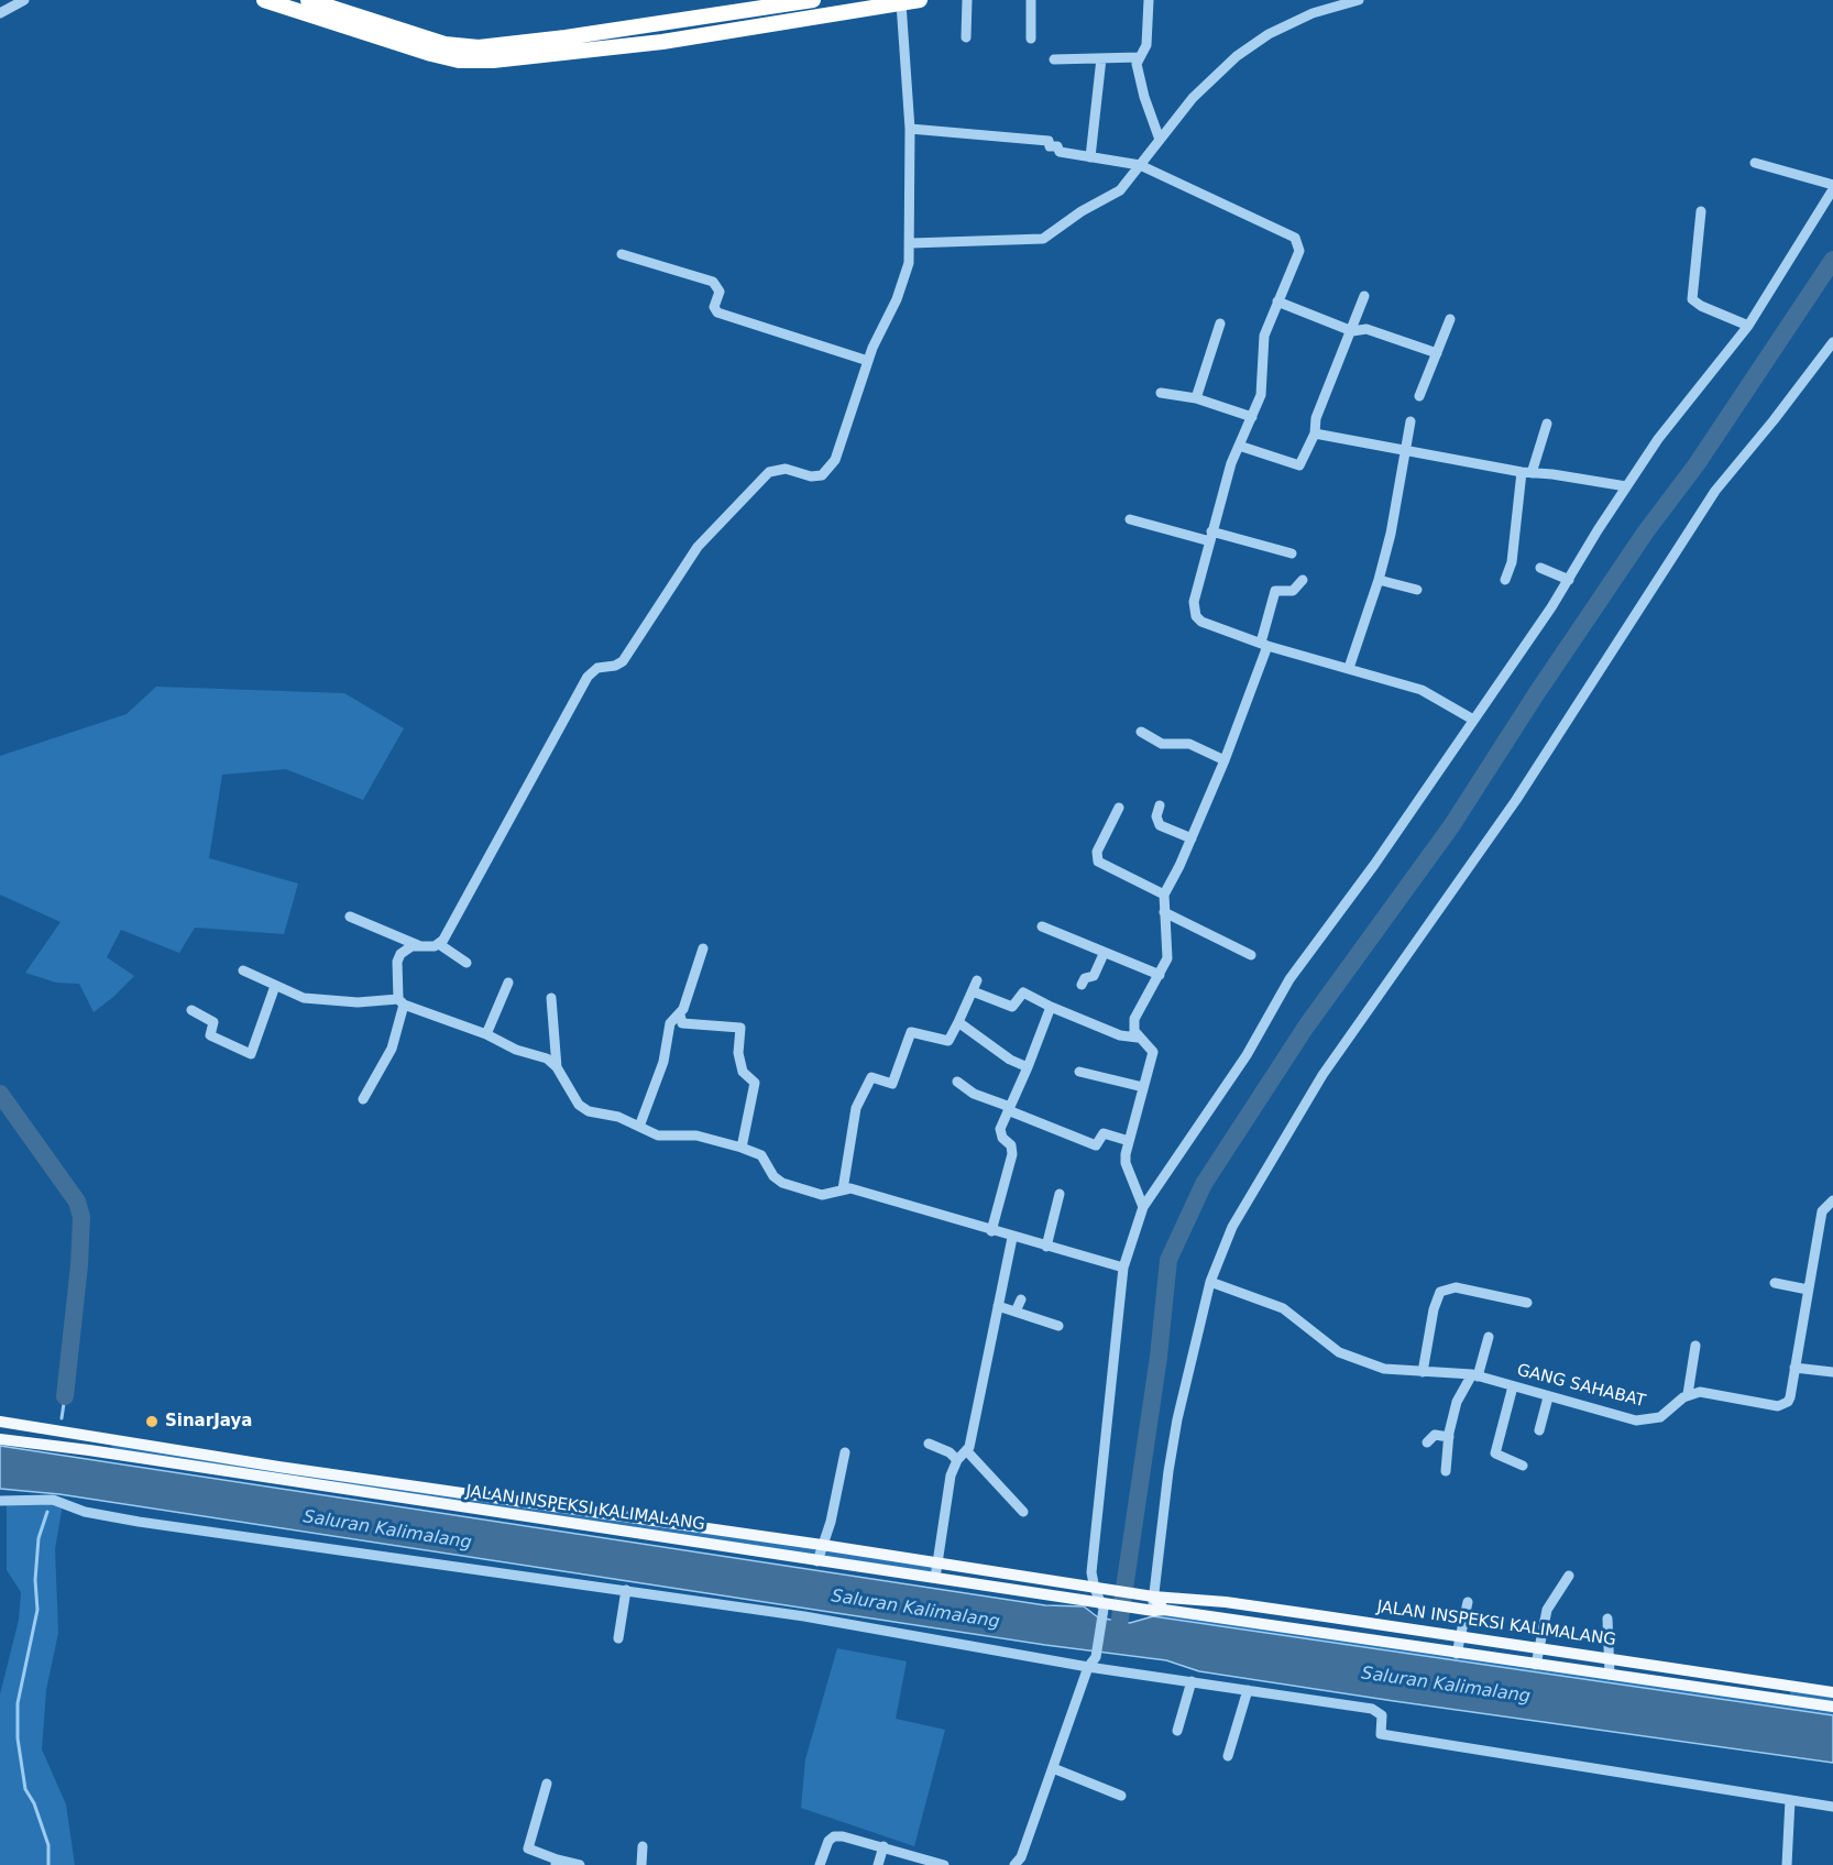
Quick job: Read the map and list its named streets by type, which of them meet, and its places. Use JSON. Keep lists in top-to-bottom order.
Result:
{
  "streets": {
    "main road": ["JALAN INSPEKSI KALIMALANG"],
    "street": ["GANG SAHABAT"]
  },
  "water": ["Saluran Kalimalang"],
  "places": ["SinarJaya"]
}
